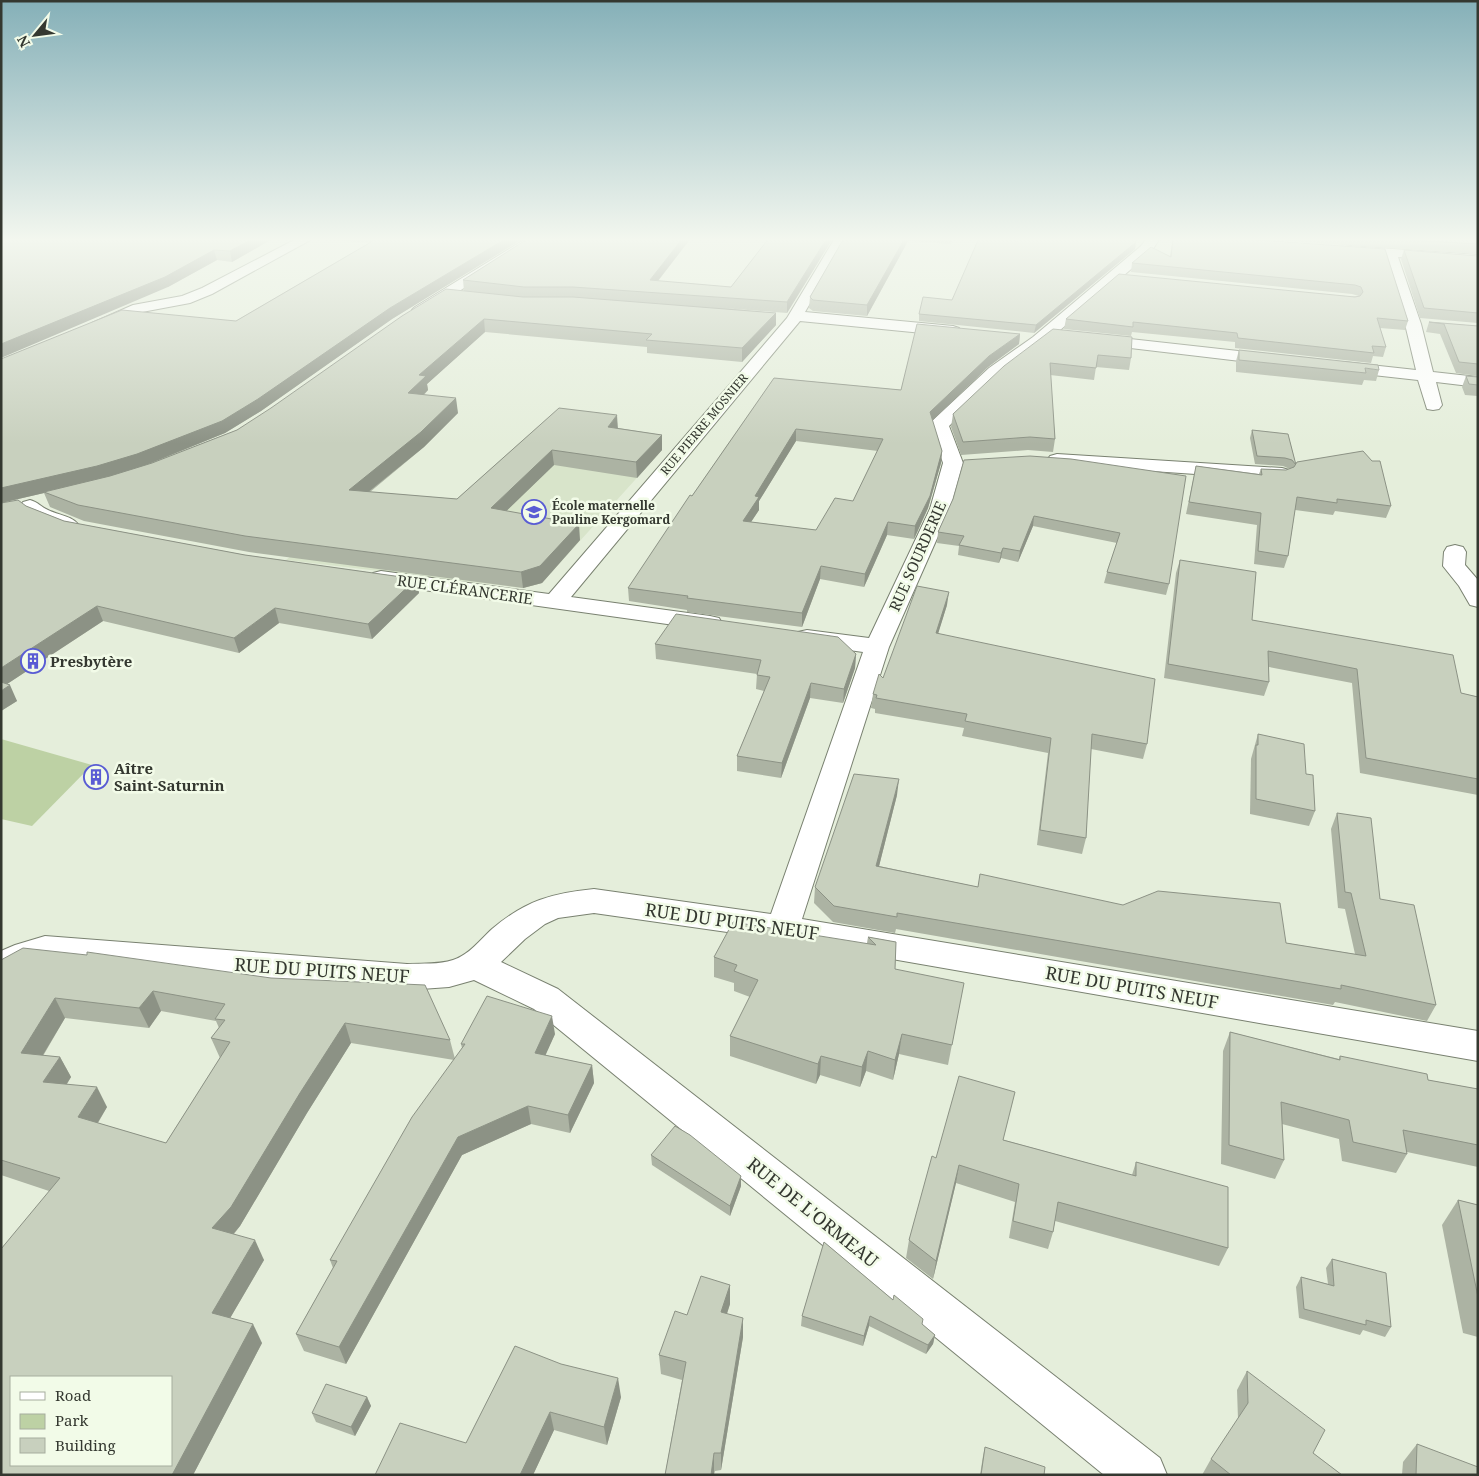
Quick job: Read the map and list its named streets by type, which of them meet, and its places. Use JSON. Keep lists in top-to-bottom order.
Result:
{
  "streets": {
    "street": [
      "RUE PIERRE MOSNIER",
      "RUE SOURDERIE",
      "RUE CLÉRANCERIE",
      "RUE DU PUITS NEUF",
      "RUE DE L'ORMEAU"
    ]
  },
  "crossings": [
    ["RUE PIERRE MOSNIER", "RUE CLÉRANCERIE"],
    ["RUE SOURDERIE", "RUE DU PUITS NEUF"],
    ["RUE DU PUITS NEUF", "RUE DE L'ORMEAU"]
  ],
  "places": {
    "school or university": ["École maternelle Pauline Kergomard"],
    "building": ["Presbytère", "Aître Saint-Saturnin"]
  },
  "legend": ["Road", "Park", "Building"],
  "north": "bottom left"
}
